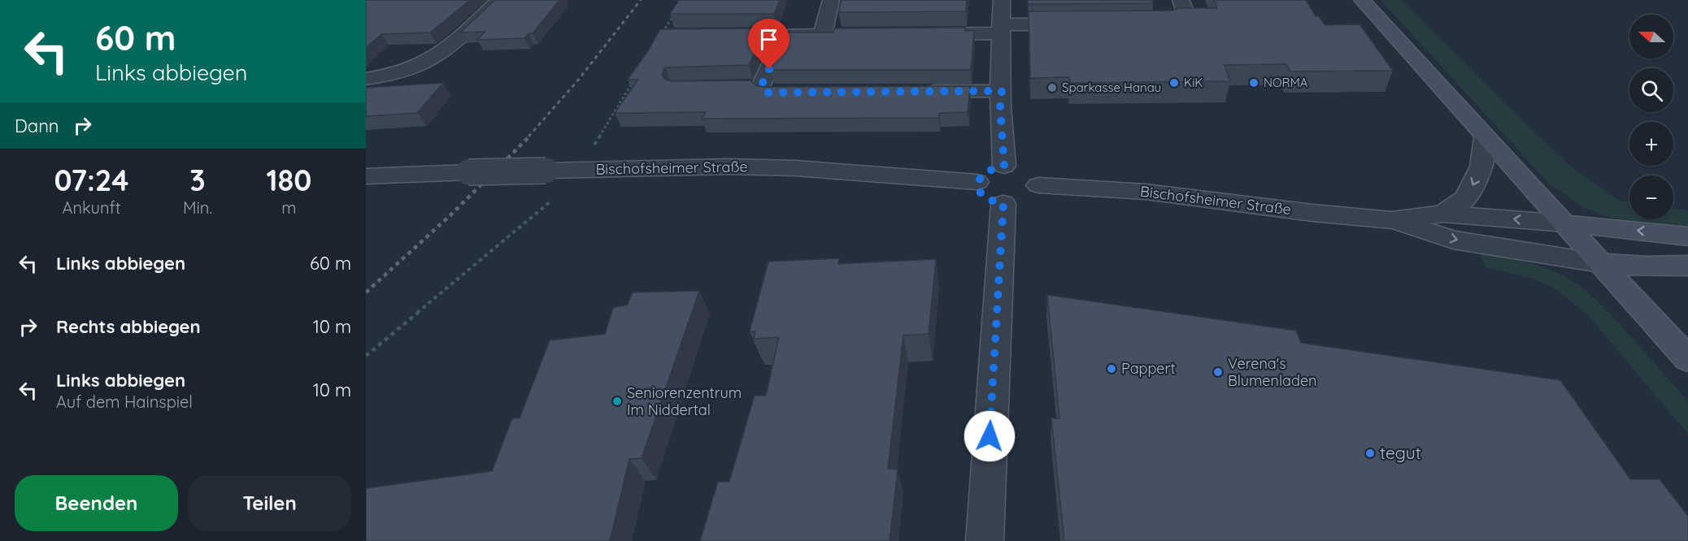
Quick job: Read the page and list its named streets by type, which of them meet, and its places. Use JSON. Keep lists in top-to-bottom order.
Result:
{
  "streets": {
    "street": ["Bischofsheimer Straße"]
  },
  "places": [
    "KiK",
    "NORMA",
    "Sparkasse Hanau",
    "Pappert",
    "Verena's Blumenladen",
    "Seniorenzentrum Im Niddertal",
    "tegut"
  ],
  "north": "left",
  "page": {
    "turn": ["60 m", "Links abbiegen"],
    "map_buttons": ["+", "−"],
    "then": "Dann",
    "eta": [
      "07:24",
      "Ankunft",
      "3",
      "Min.",
      "180",
      "m"
    ],
    "list": [
      {
        "name": "Links abbiegen",
        "value": "60 m"
      },
      {
        "name": "Rechts abbiegen",
        "value": "10 m"
      },
      {
        "name": "Links abbiegen",
        "note": "Auf dem Hainspiel",
        "value": "10 m"
      }
    ],
    "buttons": ["Beenden", "Teilen"]
  }
}
